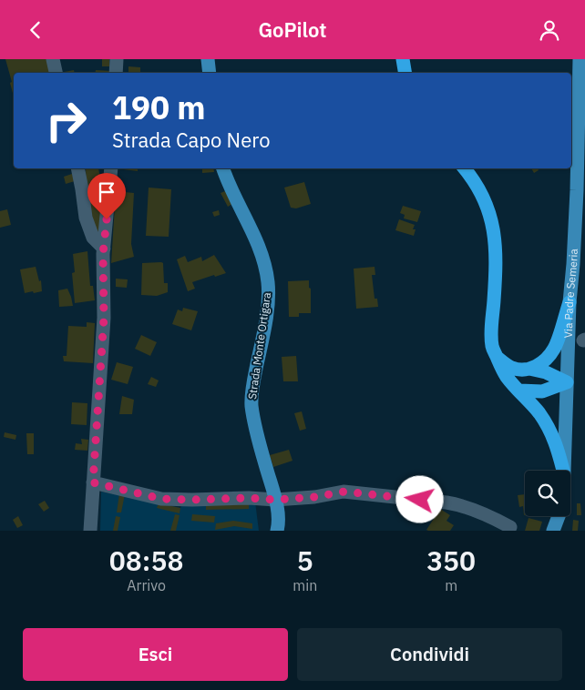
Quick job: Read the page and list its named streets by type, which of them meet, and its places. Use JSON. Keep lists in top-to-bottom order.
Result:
{
  "streets": {
    "main road": ["Via Padre Semeria", "Strada Monte Ortigara"]
  },
  "page": {
    "header": "GoPilot",
    "turn": ["190 m", "Strada Capo Nero"],
    "eta": [
      "08:58",
      "Arrivo",
      "5",
      "min",
      "350",
      "m"
    ],
    "buttons": ["Esci", "Condividi"]
  }
}
